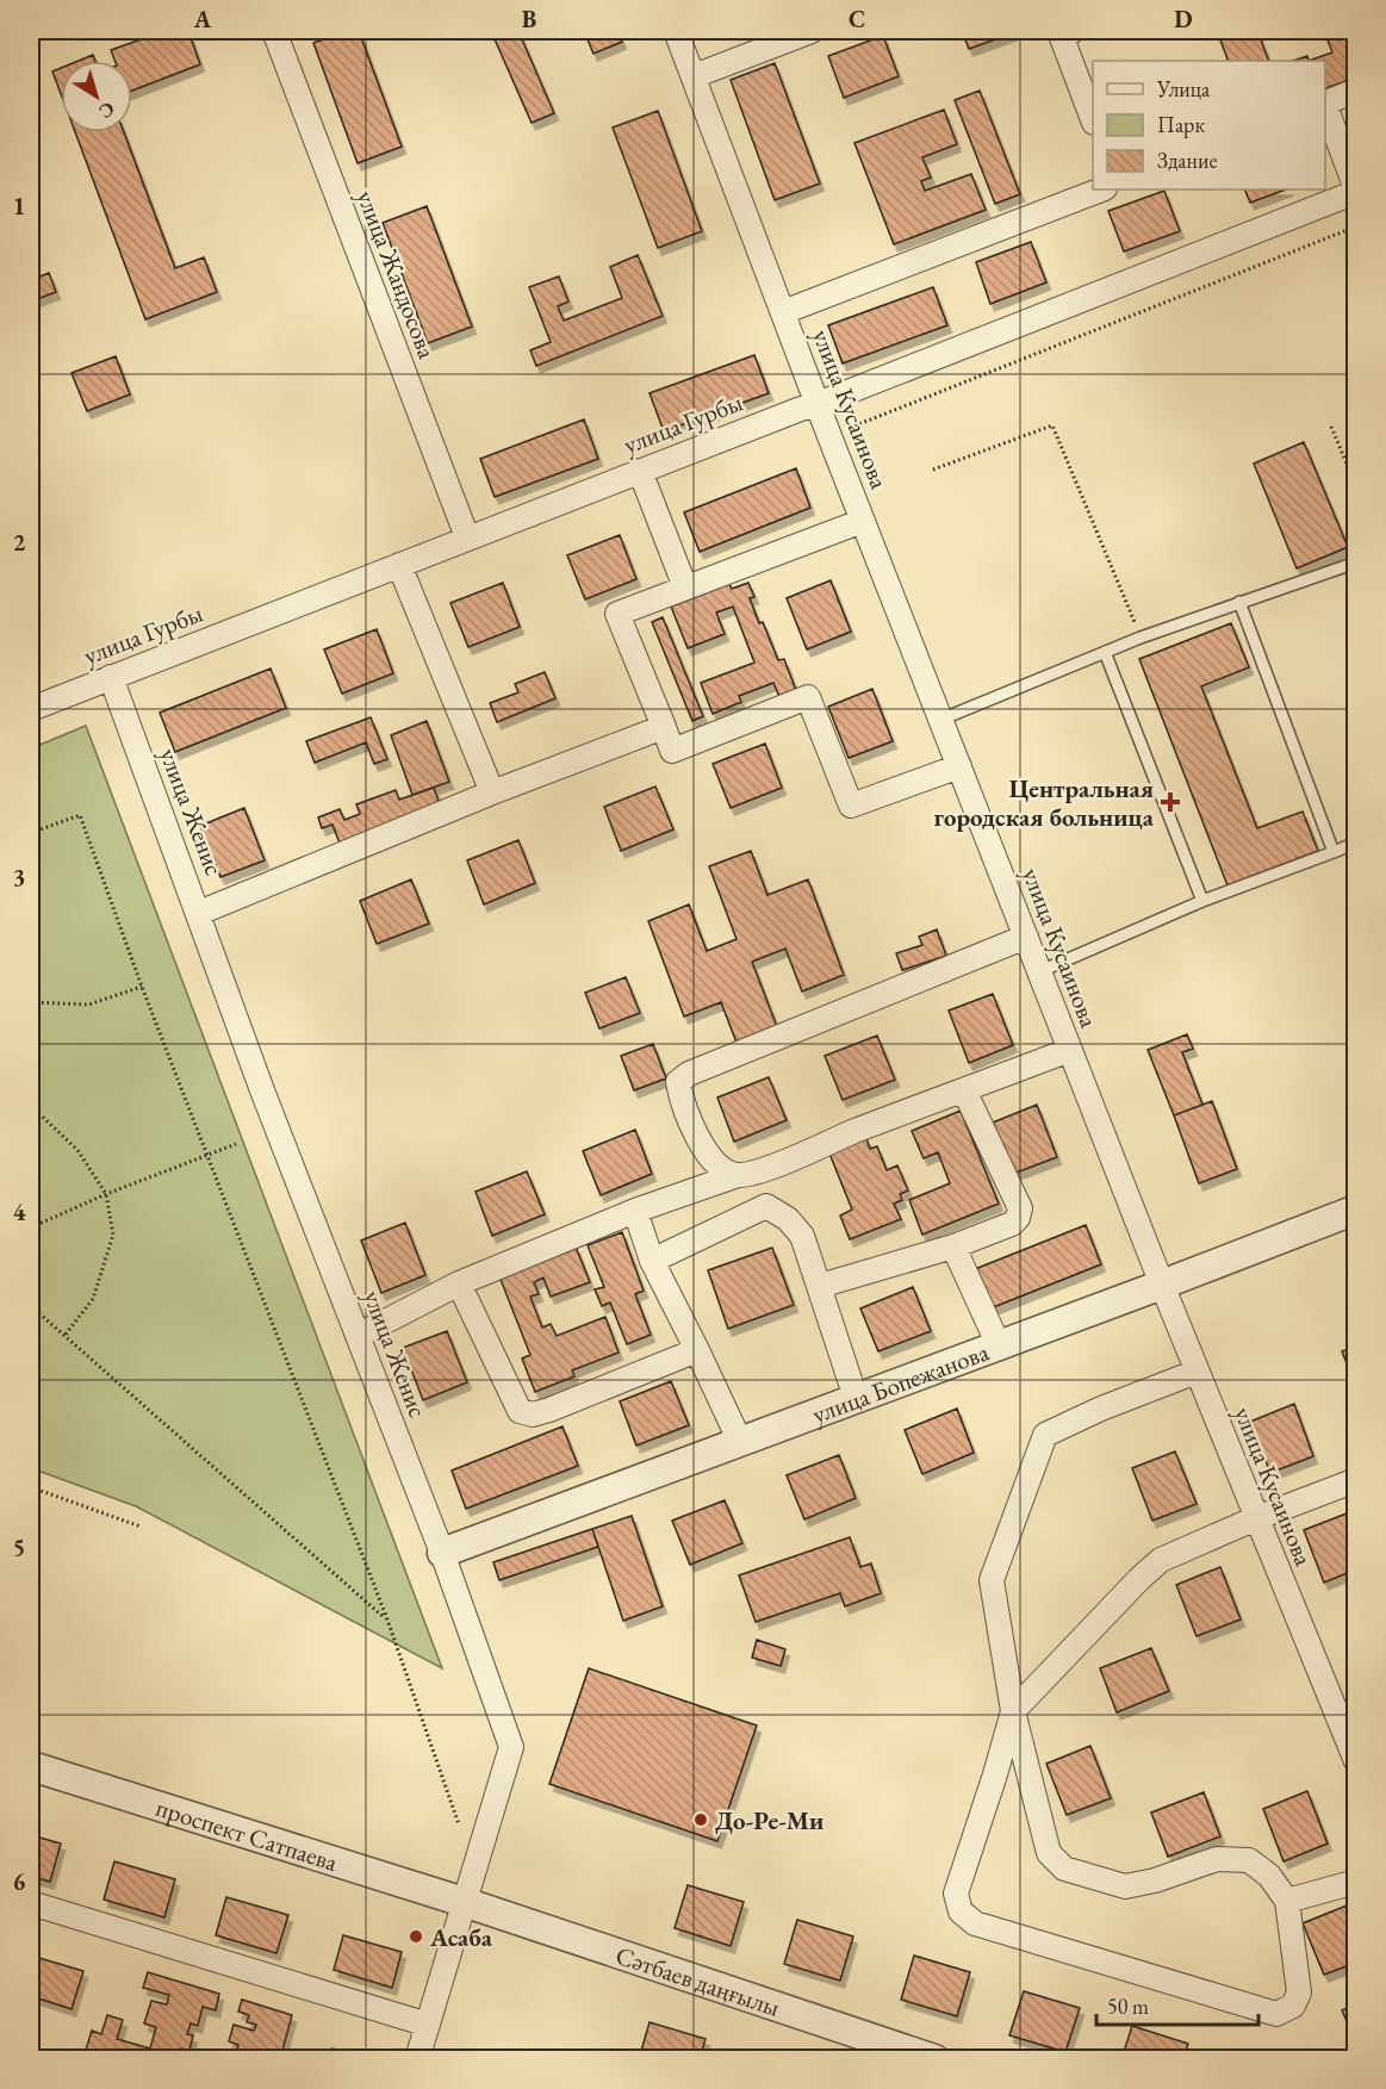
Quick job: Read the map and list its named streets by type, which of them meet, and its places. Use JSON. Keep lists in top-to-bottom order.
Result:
{
  "streets": {
    "street": [
      "улица Жандосова",
      "улица Кусаинова",
      "улица Гурбы",
      "улица Женис",
      "улица Бопежанова",
      "проспект Сатпаева",
      "Сәтбаев даңғылы"
    ]
  },
  "crossings": [
    ["улица Жандосова", "улица Гурбы"],
    ["улица Кусаинова", "улица Гурбы"],
    ["улица Кусаинова", "улица Бопежанова"],
    ["улица Гурбы", "улица Женис"],
    ["улица Женис", "улица Бопежанова"],
    ["улица Женис", "проспект Сатпаева"],
    ["улица Женис", "Сәтбаев даңғылы"],
    ["проспект Сатпаева", "Сәтбаев даңғылы"]
  ],
  "places": {
    "health": ["Центральная городская больница"],
    "other": ["До-Ре-Ми", "Асаба"]
  },
  "legend": ["Улица", "Парк", "Здание"],
  "scale_bar": "50 m",
  "north": "bottom right",
  "grid": {
    "columns": [
      "A",
      "B",
      "C",
      "D"
    ],
    "rows": [
      "1",
      "2",
      "3",
      "4",
      "5",
      "6"
    ]
  }
}
